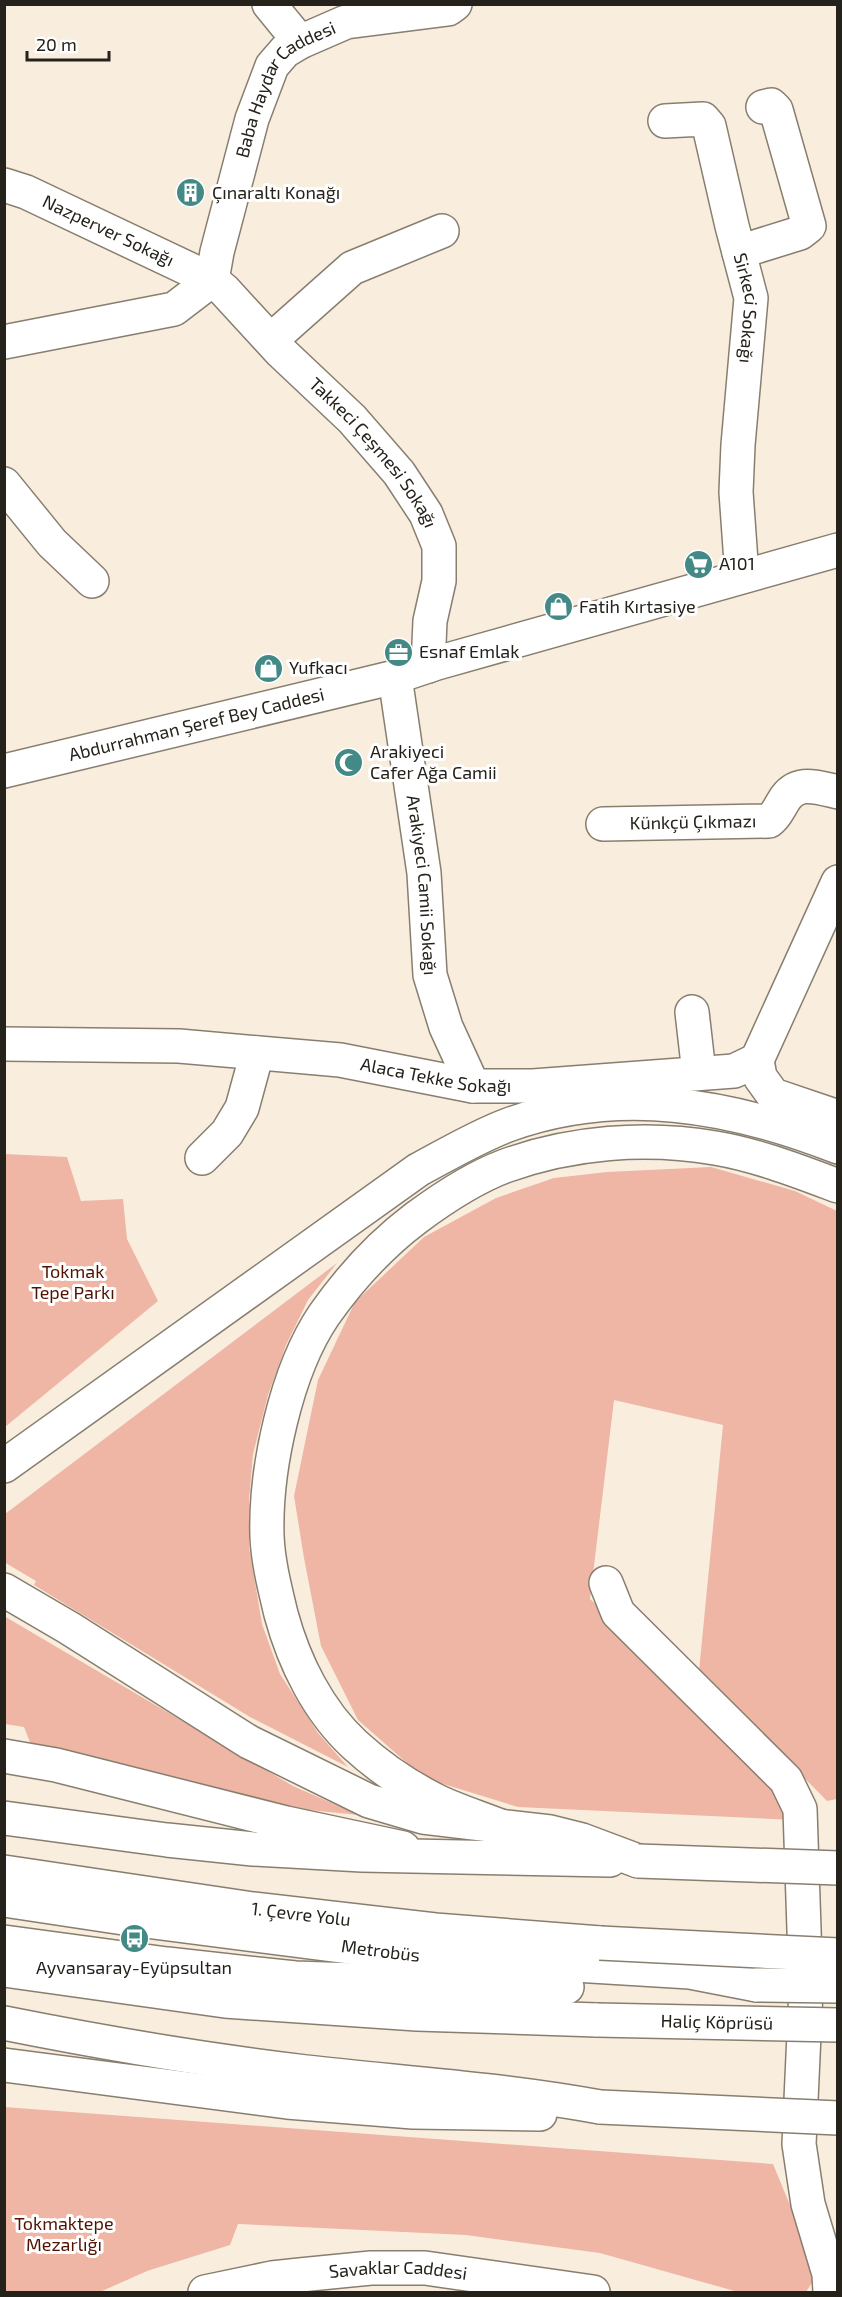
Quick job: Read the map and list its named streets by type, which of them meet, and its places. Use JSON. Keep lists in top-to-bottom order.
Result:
{
  "streets": {
    "main road": [
      "Baba Haydar Caddesi",
      "Nazperver Sokağı",
      "Sirkeci Sokağı",
      "Takkeci Çeşmesi Sokağı",
      "Abdurrahman Şeref Bey Caddesi",
      "Künkçü Çıkmazı",
      "Arakiyeci Camii Sokağı",
      "Alaca Tekke Sokağı",
      "1. Çevre Yolu",
      "Metrobüs",
      "Haliç Köprüsü",
      "Savaklar Caddesi"
    ]
  },
  "crossings": [
    ["Baba Haydar Caddesi", "Nazperver Sokağı"],
    ["Baba Haydar Caddesi", "Takkeci Çeşmesi Sokağı"],
    ["Nazperver Sokağı", "Takkeci Çeşmesi Sokağı"],
    ["Sirkeci Sokağı", "Abdurrahman Şeref Bey Caddesi"],
    ["Takkeci Çeşmesi Sokağı", "Abdurrahman Şeref Bey Caddesi"],
    ["Abdurrahman Şeref Bey Caddesi", "Arakiyeci Camii Sokağı"],
    ["Arakiyeci Camii Sokağı", "Alaca Tekke Sokağı"]
  ],
  "parks": ["Tokmak Tepe Parkı", "Tokmaktepe Mezarlığı"],
  "places": {
    "building": ["Çınaraltı Konağı"],
    "supermarket": ["A101"],
    "shop": ["Fatih Kırtasiye", "Yufkacı"],
    "office": ["Esnaf Emlak"],
    "mosque": ["Arakiyeci Cafer Ağa Camii"],
    "bus stop": ["Ayvansaray-Eyüpsultan"]
  },
  "scale_bar": "20 m"
}
